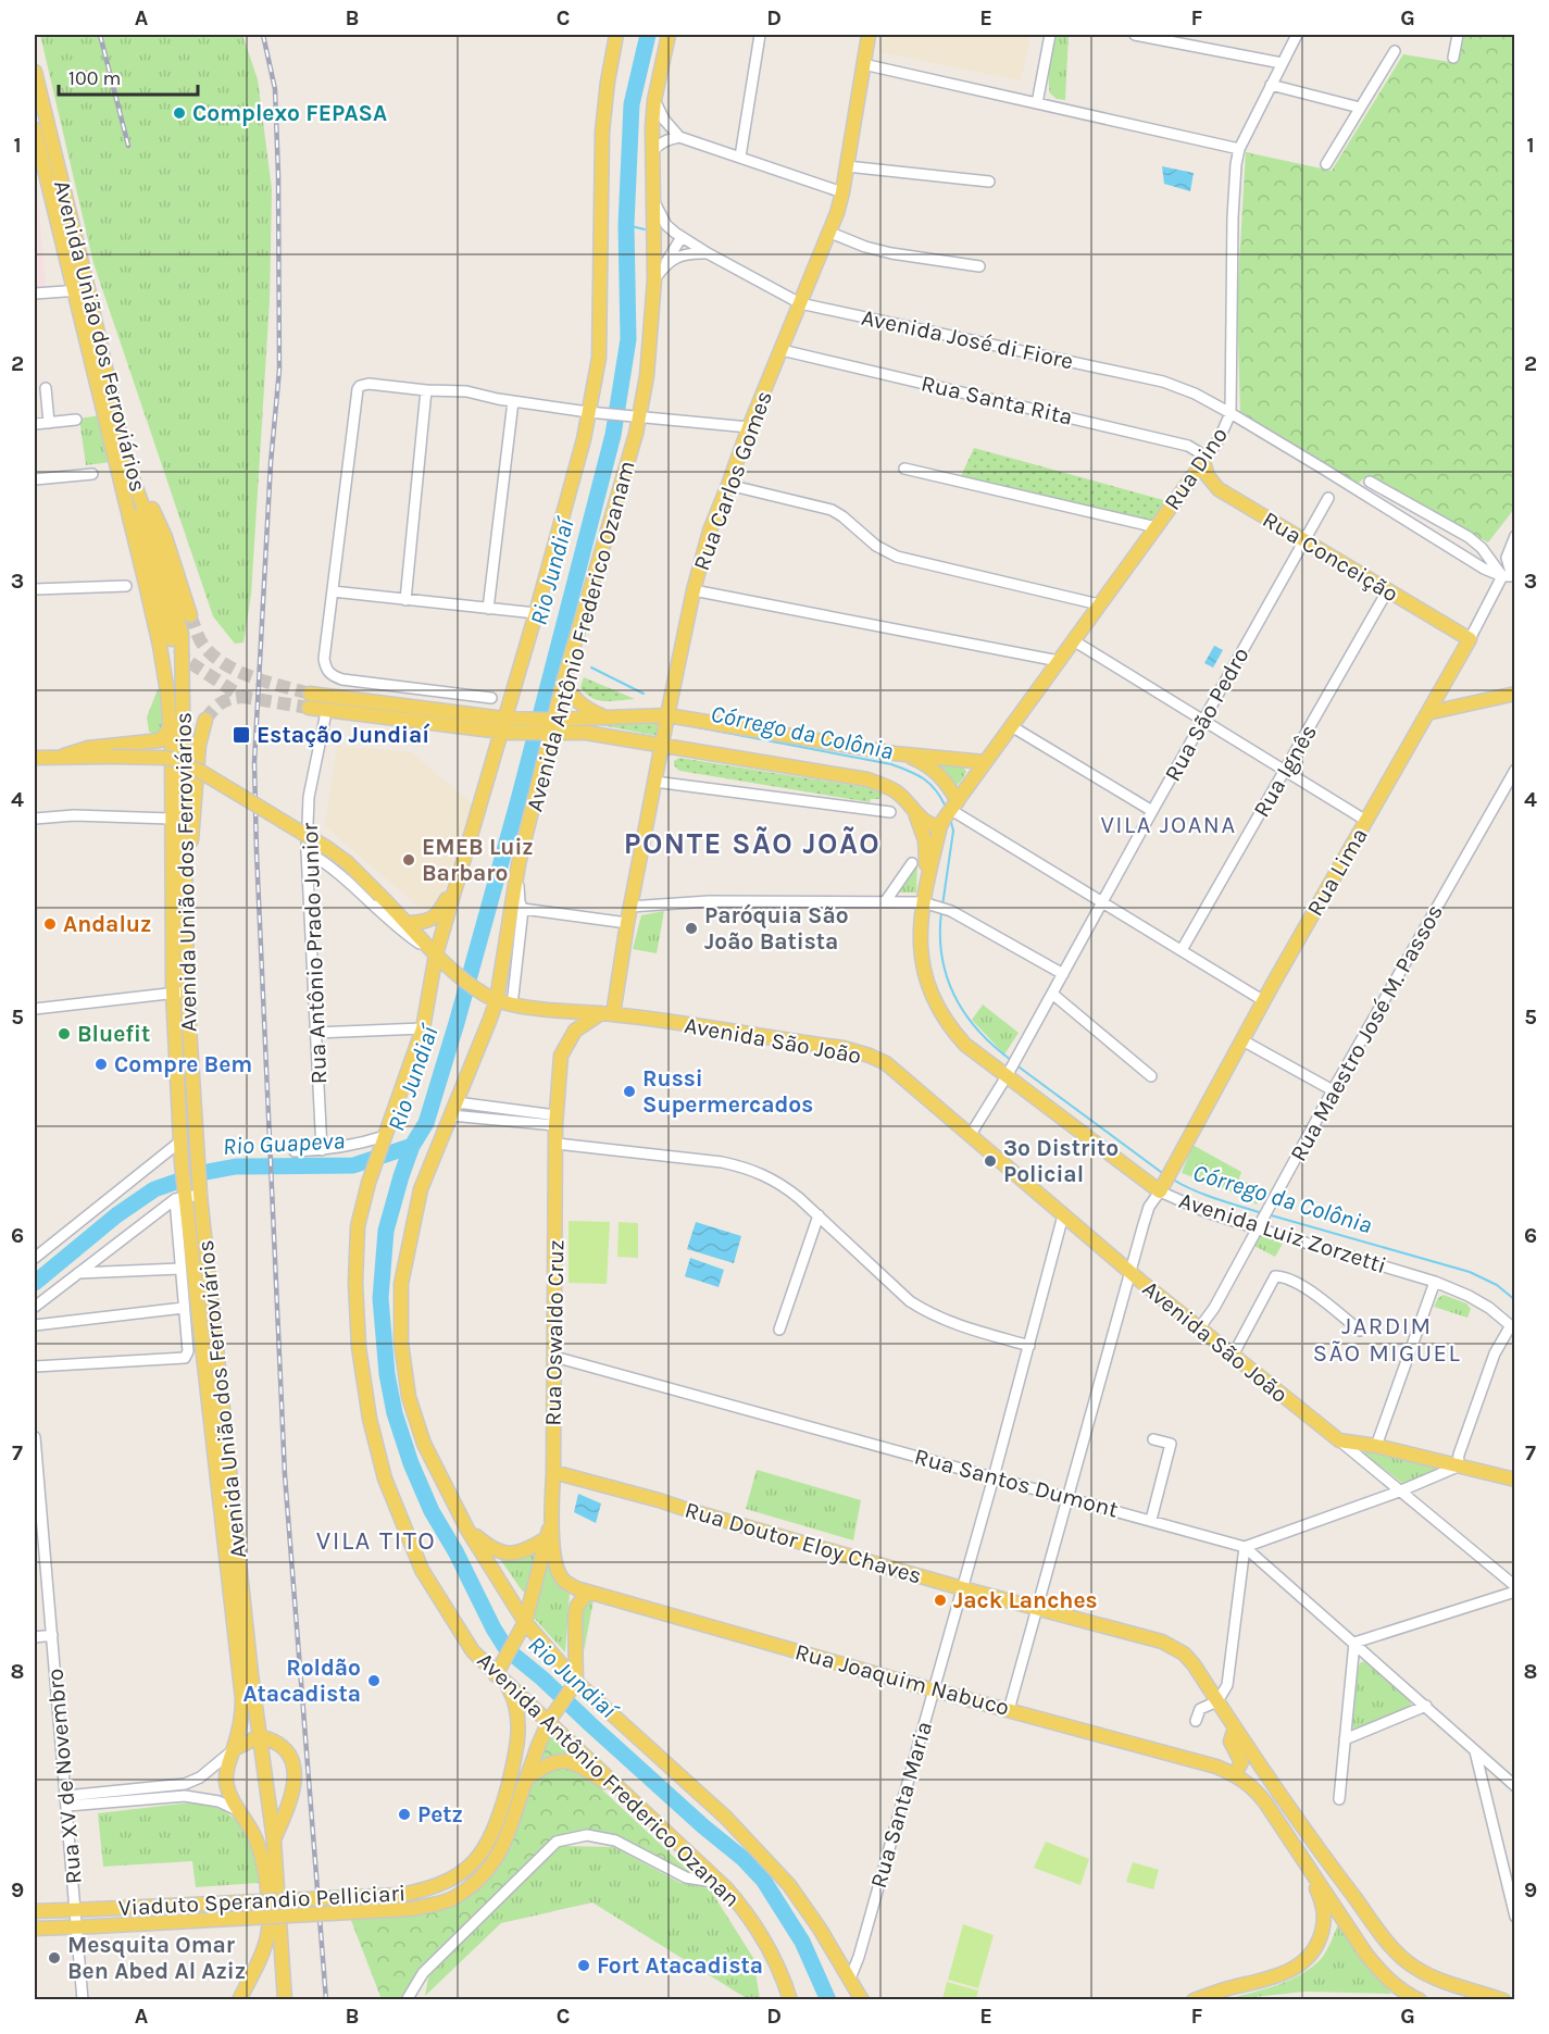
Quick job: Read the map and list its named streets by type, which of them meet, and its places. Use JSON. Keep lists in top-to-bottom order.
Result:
{
  "streets": {
    "main road": [
      "Avenida União dos Ferroviários",
      "Rua Dino",
      "Rua Carlos Gomes",
      "Rua Conceição",
      "Avenida Antônio Frederico Ozanam",
      "Rua Lima",
      "Avenida São João",
      "Avenida Luiz Zorzetti",
      "Rua Oswaldo Cruz",
      "Rua Doutor Eloy Chaves",
      "Rua Joaquim Nabuco",
      "Avenida Antônio Frederico Ozanan",
      "Viaduto Sperandio Pelliciari"
    ],
    "street": [
      "Avenida José di Fiore",
      "Rua Santa Rita",
      "Rua São Pedro",
      "Rua Ignês",
      "Rua Antônio Prado Junior",
      "Rua Maestro José M. Passos",
      "Rua Santos Dumont",
      "Rua XV de Novembro",
      "Rua Santa Maria"
    ]
  },
  "crossings": [
    ["Avenida José di Fiore", "Rua Dino"],
    ["Avenida José di Fiore", "Rua Carlos Gomes"],
    ["Avenida José di Fiore", "Avenida Antônio Frederico Ozanam"],
    ["Avenida José di Fiore", "Rua Lima"],
    ["Rua Santa Rita", "Rua Dino"],
    ["Rua Santa Rita", "Rua Carlos Gomes"],
    ["Rua Santa Rita", "Rua Conceição"],
    ["Rua Dino", "Rua Conceição"],
    ["Rua Dino", "Avenida Luiz Zorzetti"],
    ["Rua Carlos Gomes", "Avenida São João"],
    ["Rua Carlos Gomes", "Rua Oswaldo Cruz"],
    ["Rua Conceição", "Rua São Pedro"],
    ["Rua Conceição", "Rua Ignês"],
    ["Rua Conceição", "Rua Lima"],
    ["Avenida Antônio Frederico Ozanam", "Avenida São João"],
    ["Avenida Antônio Frederico Ozanam", "Avenida Antônio Frederico Ozanan"],
    ["Avenida Antônio Frederico Ozanam", "Rua Santa Maria"],
    ["Avenida Antônio Frederico Ozanam", "Viaduto Sperandio Pelliciari"],
    ["Rua São Pedro", "Avenida São João"],
    ["Rua São Pedro", "Avenida Luiz Zorzetti"],
    ["Rua Lima", "Avenida Luiz Zorzetti"],
    ["Rua Antônio Prado Junior", "Avenida São João"],
    ["Rua Maestro José M. Passos", "Avenida São João"],
    ["Rua Maestro José M. Passos", "Avenida Luiz Zorzetti"],
    ["Avenida São João", "Rua Oswaldo Cruz"],
    ["Avenida São João", "Rua Santa Maria"],
    ["Rua Oswaldo Cruz", "Rua Santos Dumont"],
    ["Rua Oswaldo Cruz", "Rua Doutor Eloy Chaves"],
    ["Rua Oswaldo Cruz", "Rua Joaquim Nabuco"],
    ["Rua Santos Dumont", "Rua Santa Maria"],
    ["Rua Doutor Eloy Chaves", "Rua Santa Maria"],
    ["Rua Joaquim Nabuco", "Rua Santa Maria"],
    ["Rua XV de Novembro", "Viaduto Sperandio Pelliciari"],
    ["Avenida Antônio Frederico Ozanan", "Viaduto Sperandio Pelliciari"]
  ],
  "districts": [
    "VILA JOANA",
    "PONTE SÃO JOÃO",
    "JARDIM SÃO MIGUEL",
    "VILA TITO"
  ],
  "water": ["Rio Jundiaí", "Córrego da Colônia", "Rio Guapeva"],
  "places": {
    "other": [
      "Complexo FEPASA",
      "EMEB Luiz Barbaro",
      "Andaluz",
      "Paróquia São João Batista",
      "Bluefit",
      "Compre Bem",
      "Russi Supermercados",
      "3º Distrito Policial",
      "Jack Lanches",
      "Roldão Atacadista",
      "Petz",
      "Mesquita Omar Ben Abed Al Aziz",
      "Fort Atacadista"
    ],
    "transit": ["Estação Jundiaí"]
  },
  "scale_bar": "100 m",
  "grid": {
    "columns": [
      "A",
      "B",
      "C",
      "D",
      "E",
      "F",
      "G"
    ],
    "rows": [
      "1",
      "2",
      "3",
      "4",
      "5",
      "6",
      "7",
      "8",
      "9"
    ]
  }
}
